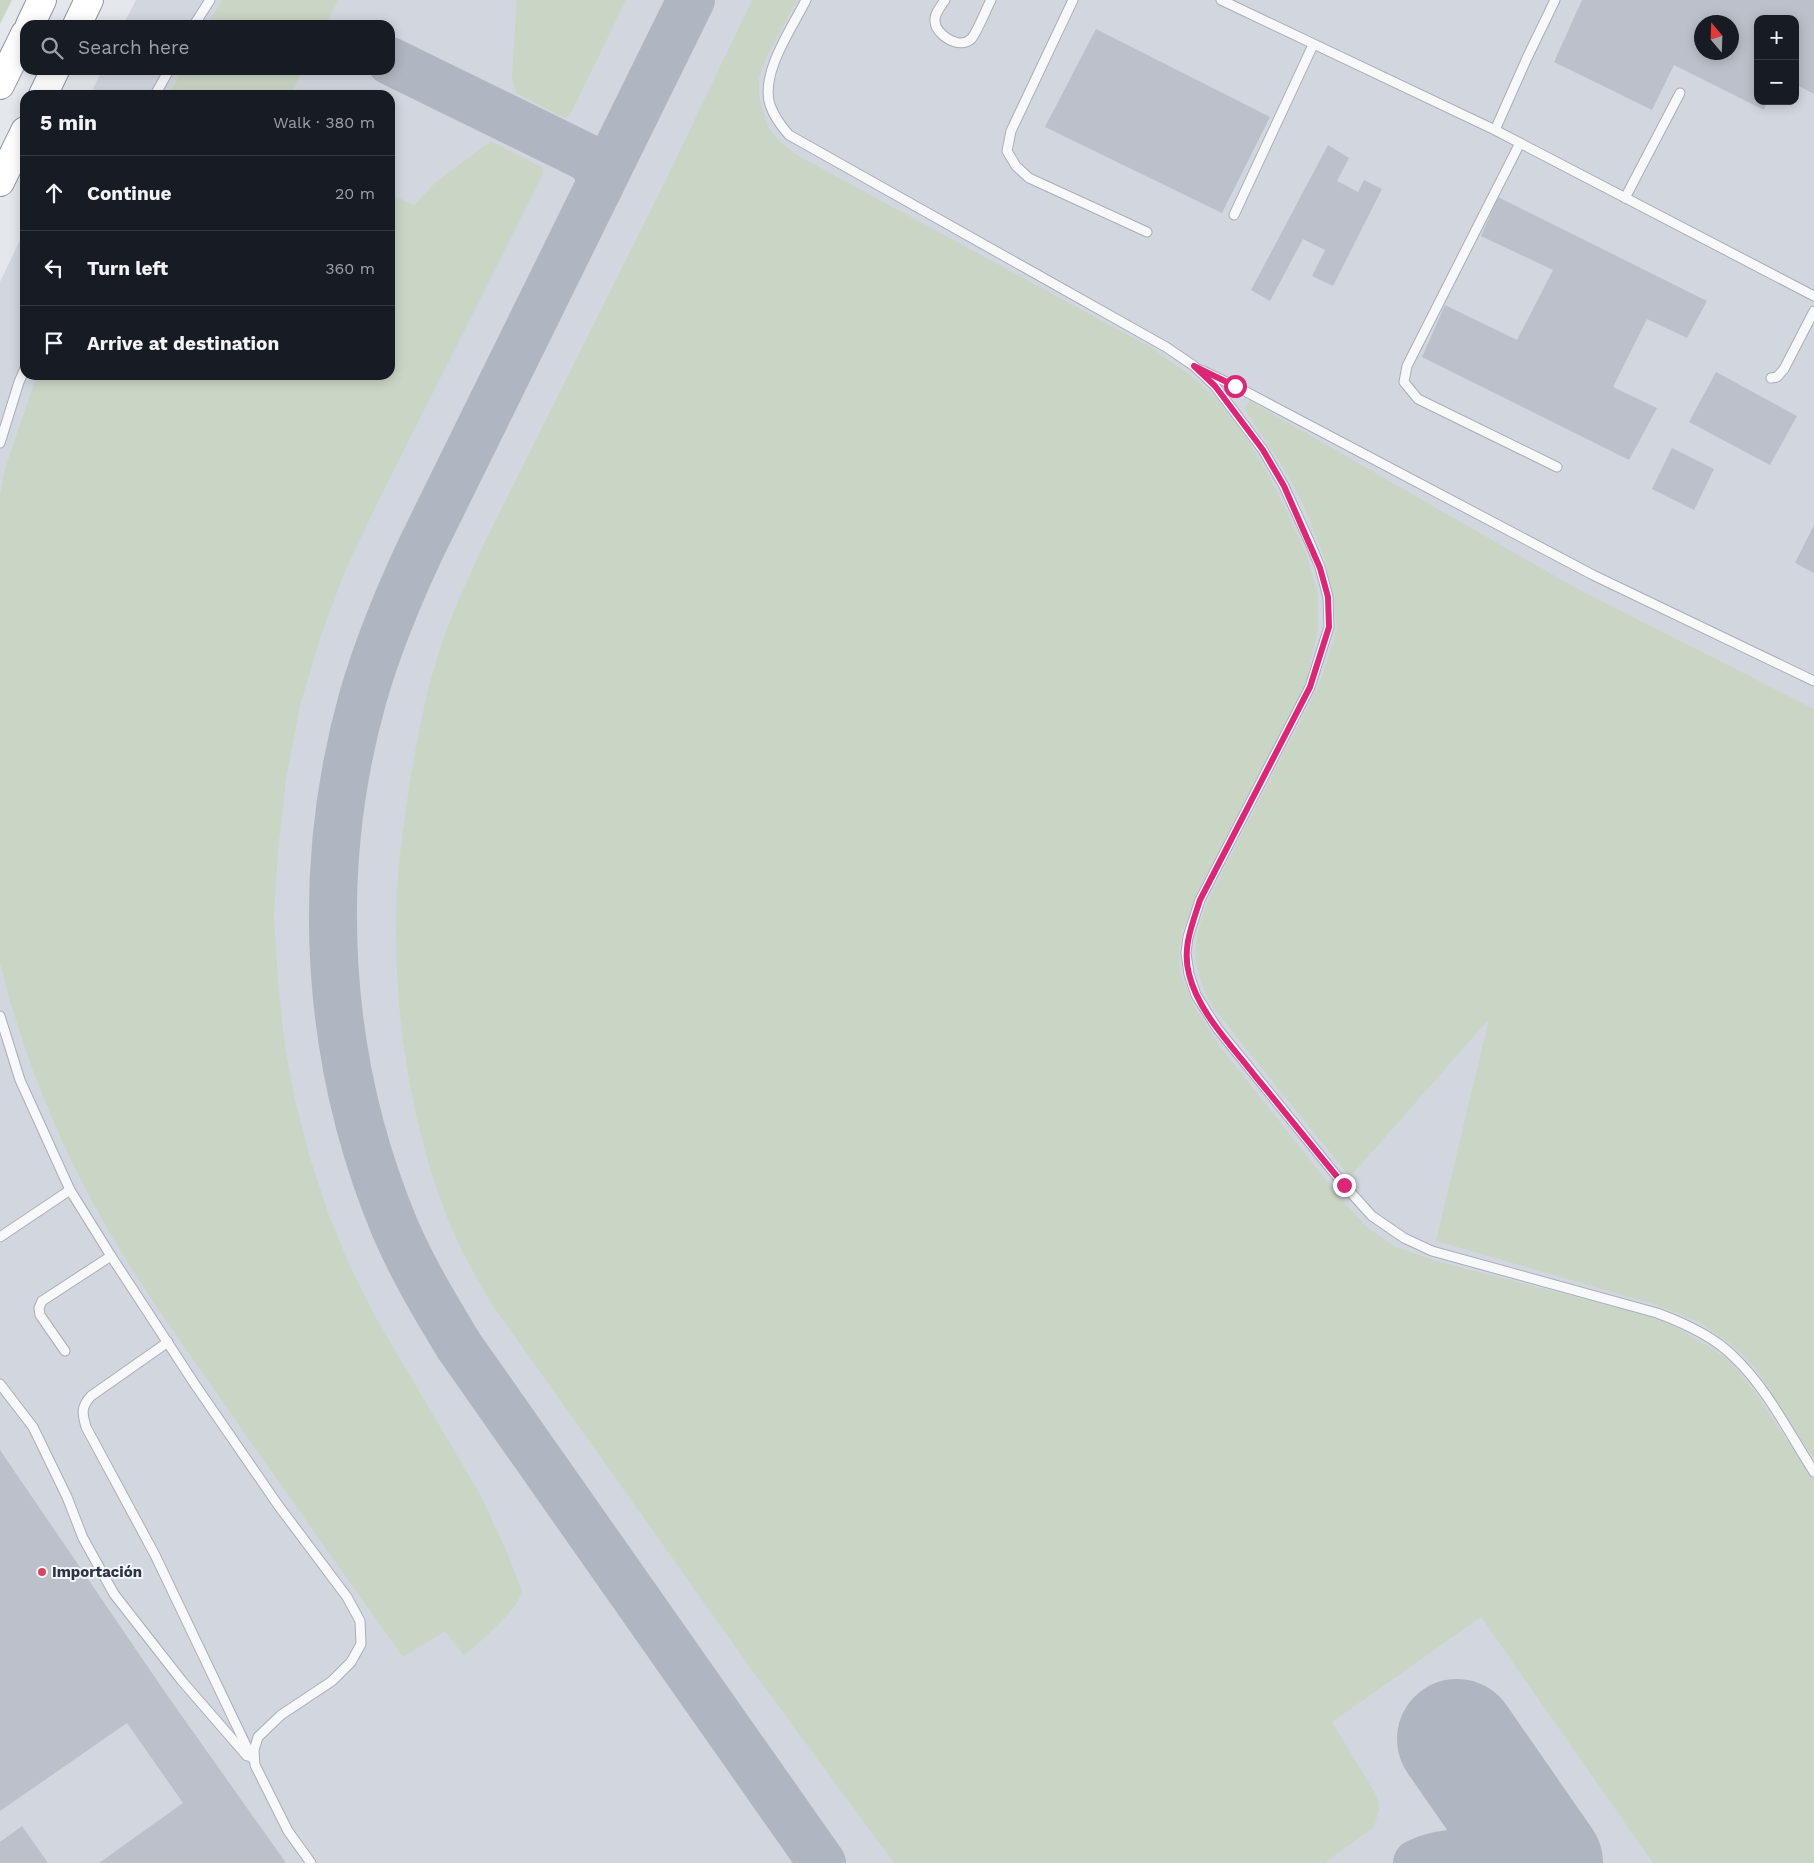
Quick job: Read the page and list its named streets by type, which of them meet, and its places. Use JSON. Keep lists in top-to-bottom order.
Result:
{
  "places": ["Importación"],
  "north": "top",
  "page": {
    "map_buttons": ["+", "−"],
    "search": "Search here",
    "heading": ["5 min", "Walk · 380 m"],
    "list": [
      ["Continue", "20 m"],
      ["Turn left", "360 m"],
      "Arrive at destination"
    ]
  }
}
